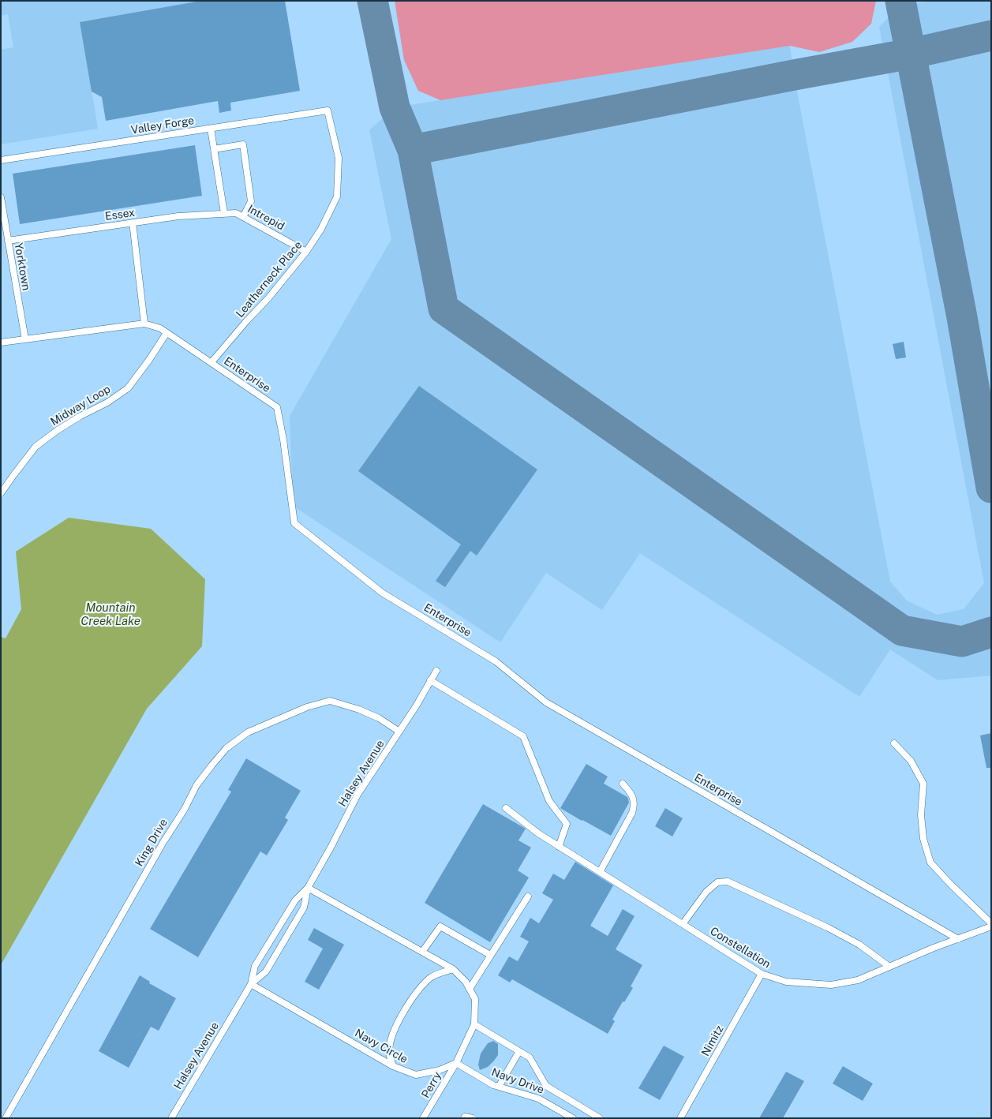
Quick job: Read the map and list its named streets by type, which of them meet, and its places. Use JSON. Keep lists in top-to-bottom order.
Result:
{
  "streets": {
    "lane": [
      "Valley Forge",
      "Essex",
      "Intrepid",
      "Yorktown",
      "Leatherneck Place",
      "Enterprise",
      "Midway Loop",
      "Halsey Avenue",
      "King Drive",
      "Constellation",
      "Nimitz",
      "Navy Circle",
      "Navy Drive",
      "Perry"
    ]
  },
  "crossings": [
    ["Valley Forge", "Leatherneck Place"],
    ["Essex", "Intrepid"],
    ["Essex", "Yorktown"],
    ["Intrepid", "Leatherneck Place"],
    ["Yorktown", "Enterprise"],
    ["Leatherneck Place", "Enterprise"],
    ["Enterprise", "Midway Loop"],
    ["Enterprise", "Constellation"],
    ["Halsey Avenue", "King Drive"],
    ["Halsey Avenue", "Navy Circle"],
    ["Constellation", "Nimitz"],
    ["Navy Circle", "Navy Drive"],
    ["Navy Circle", "Perry"],
    ["Navy Drive", "Perry"]
  ],
  "water": ["Mountain Creek Lake"]
}
